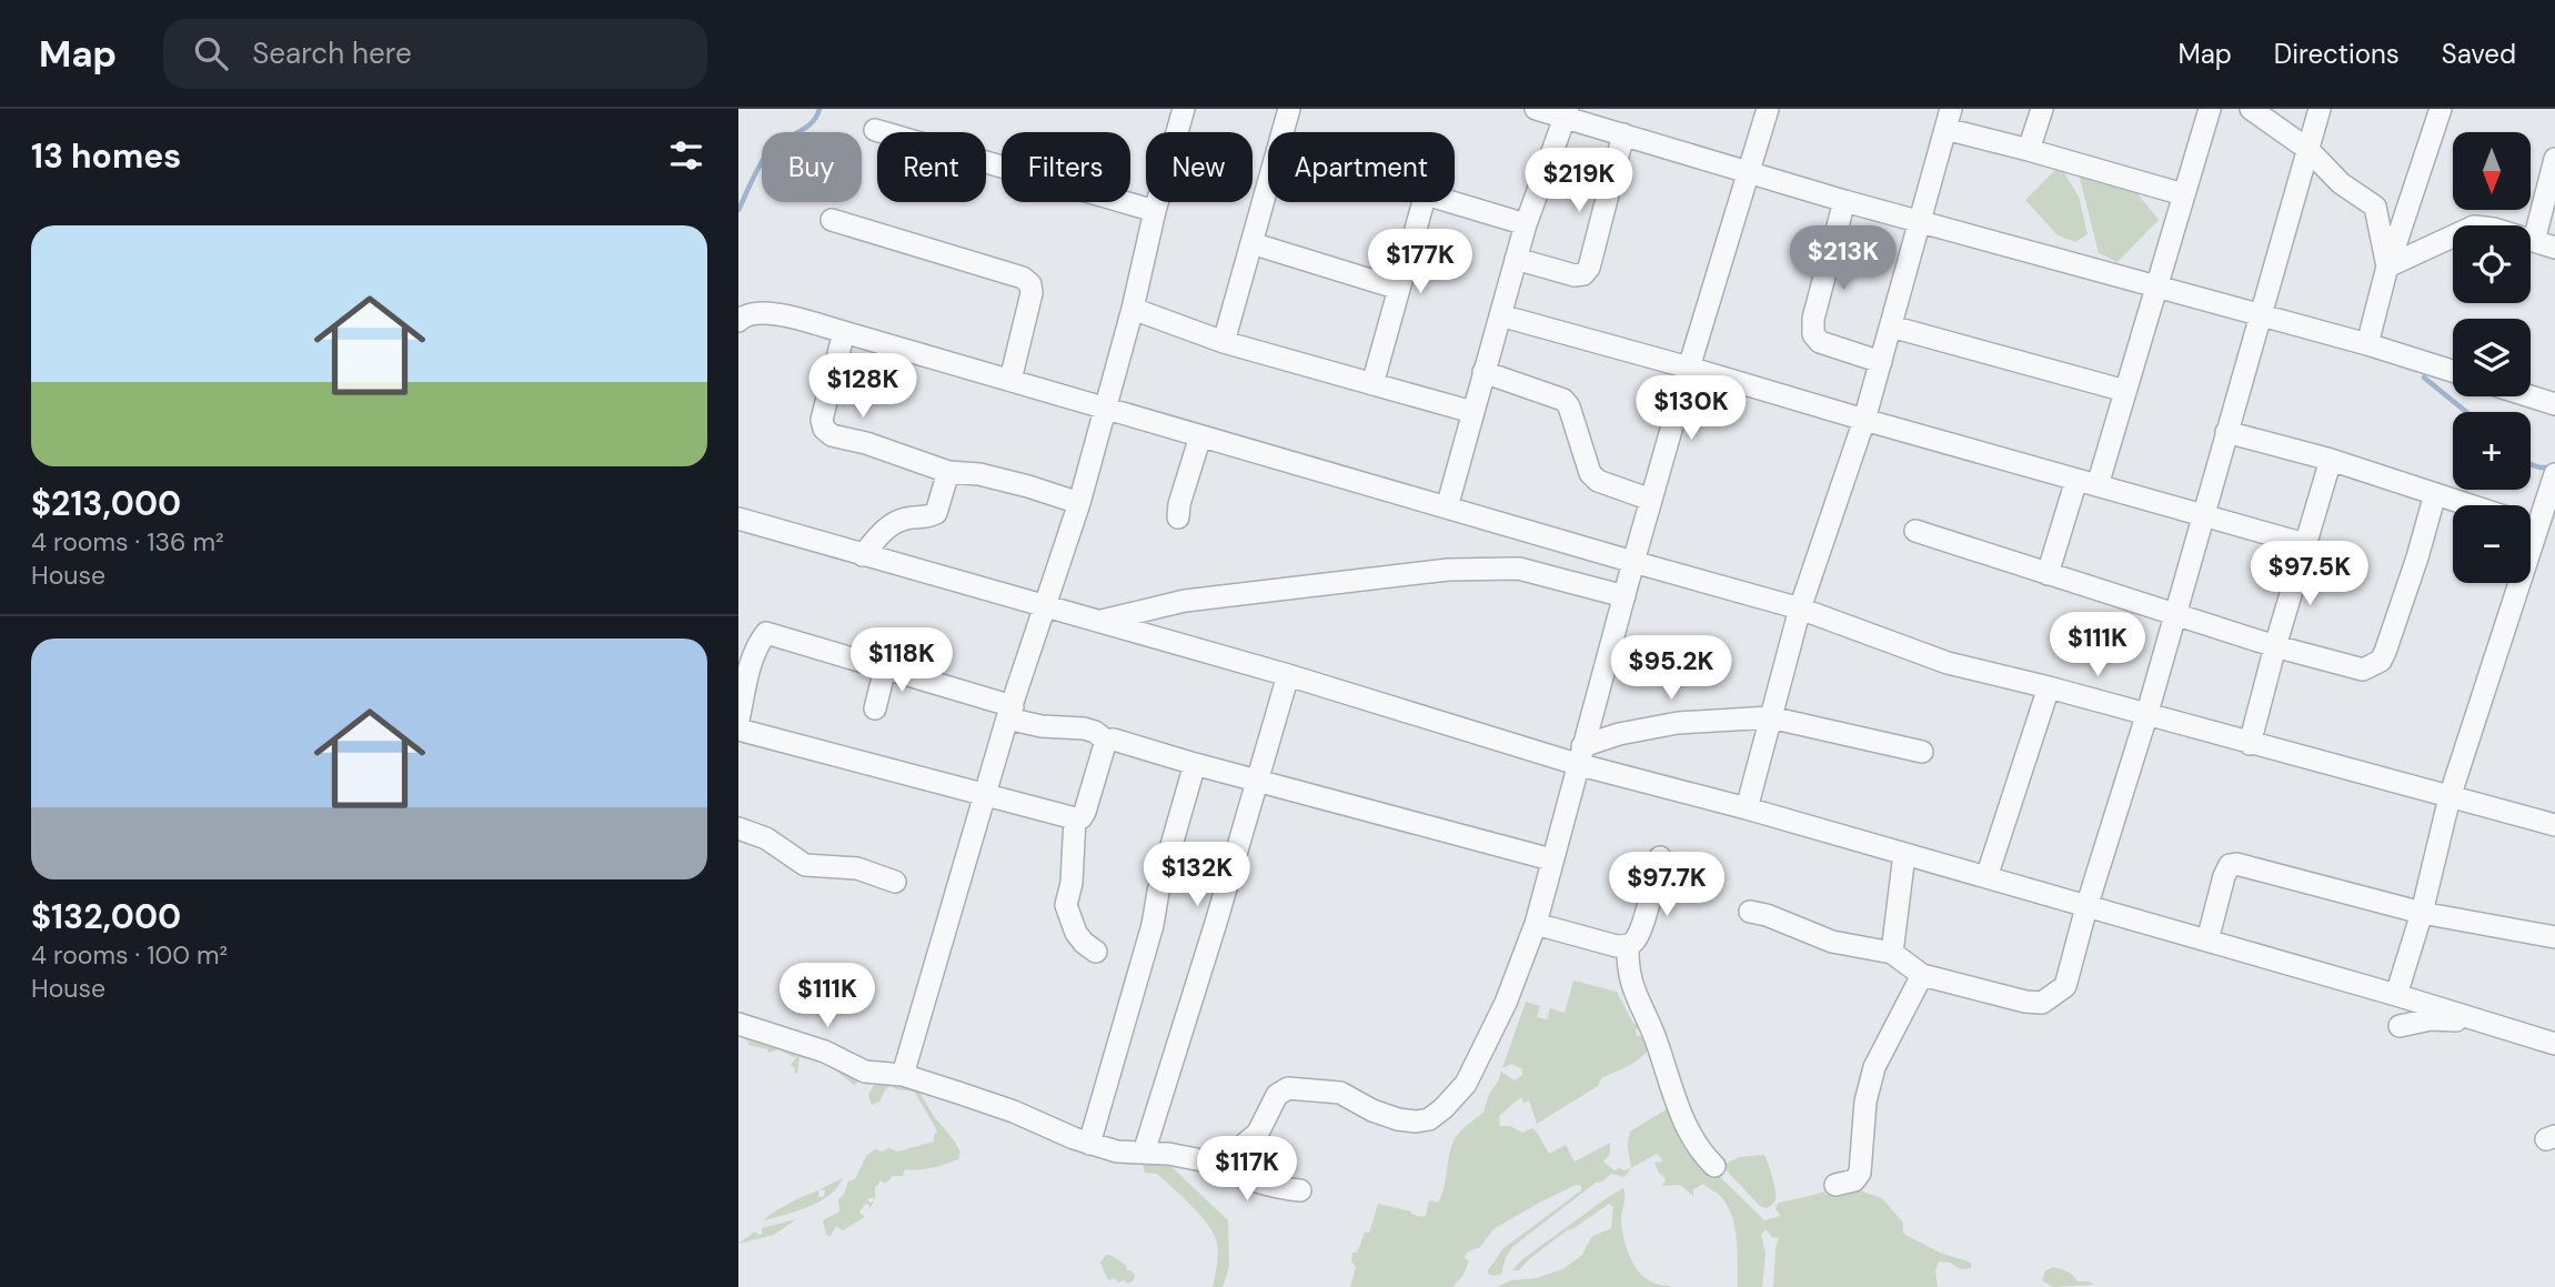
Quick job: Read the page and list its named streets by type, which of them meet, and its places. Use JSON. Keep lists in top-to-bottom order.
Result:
{
  "north": "bottom",
  "page": {
    "header": "Map",
    "search": "Search here",
    "nav": ["Map", "Directions", "Saved"],
    "heading": "13 homes",
    "map_buttons": ["+", "−"],
    "chip": [
      "Buy",
      "Rent",
      "Filters",
      "New",
      "Apartment"
    ],
    "price": [
      "$219K",
      "$213K",
      "$177K",
      "$128K",
      "$130K",
      "$97.5K",
      "$111K",
      "$118K",
      "$95.2K",
      "$132K",
      "$97.7K",
      "$111K",
      "$117K"
    ],
    "list": [
      {
        "name": "$213,000",
        "note": "4 rooms · 136 m² · House"
      },
      {
        "name": "$132,000",
        "note": "4 rooms · 100 m² · House"
      }
    ]
  }
}
